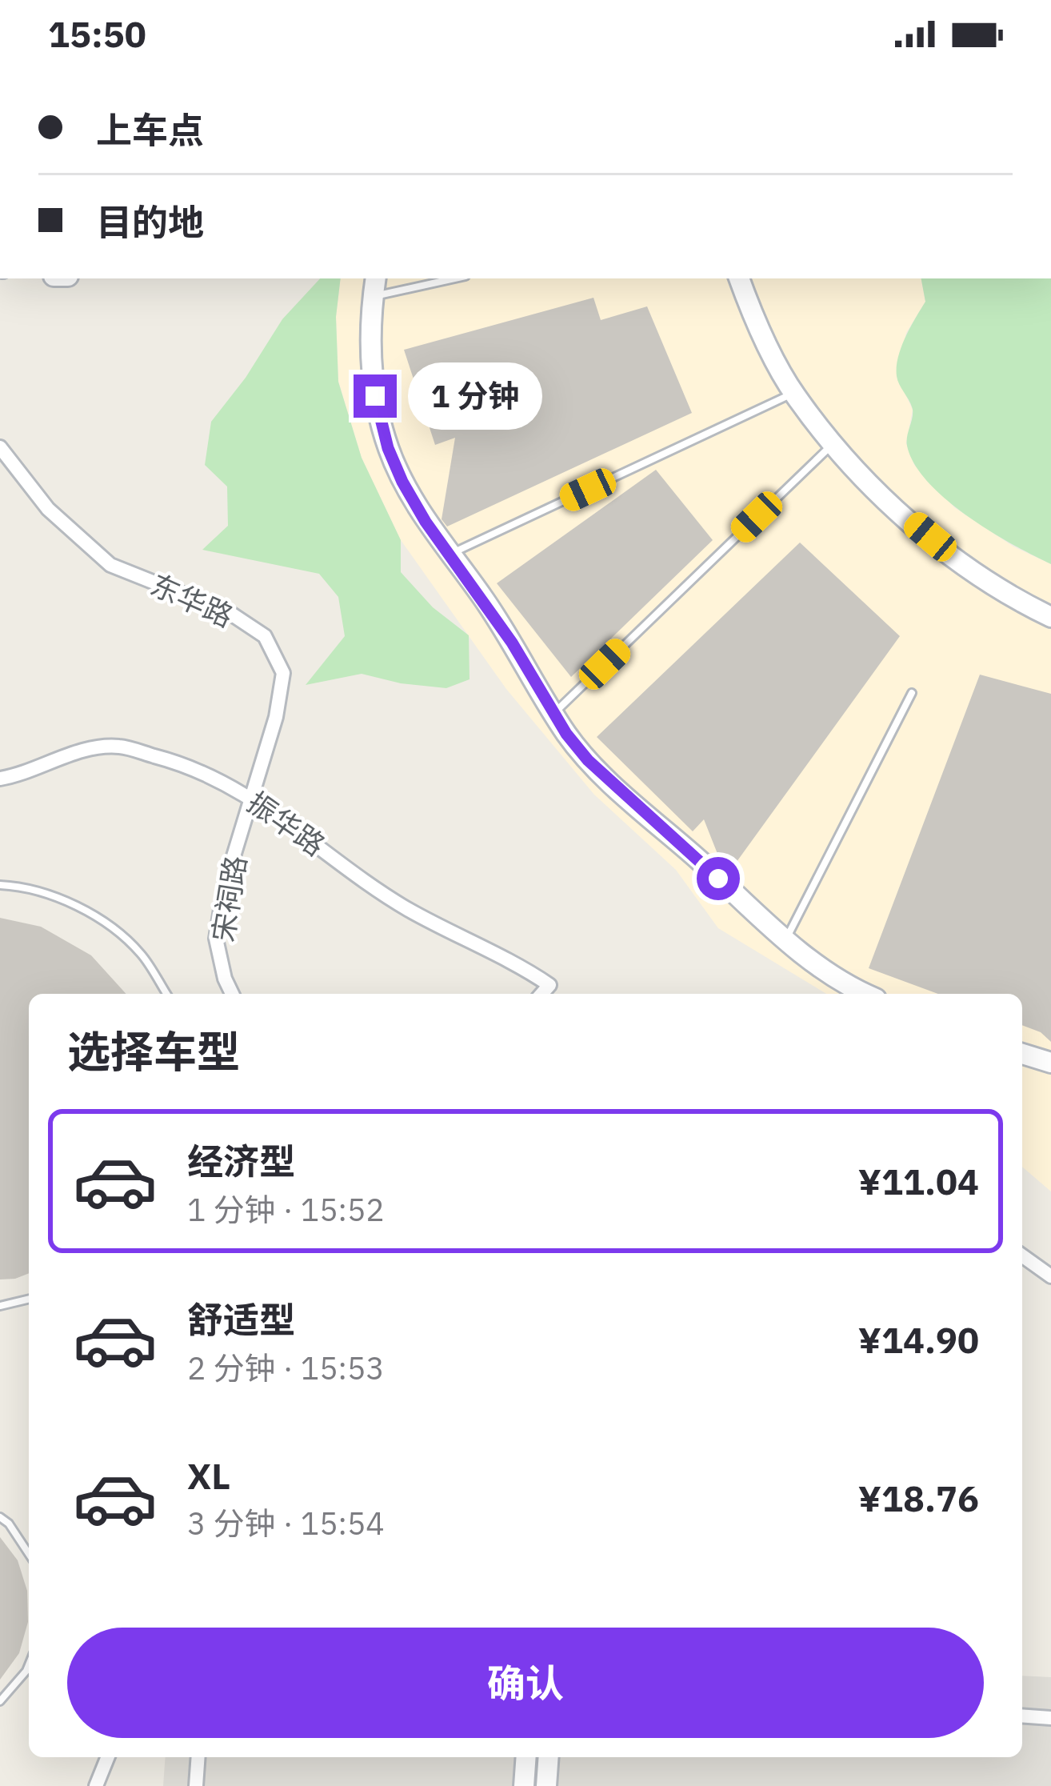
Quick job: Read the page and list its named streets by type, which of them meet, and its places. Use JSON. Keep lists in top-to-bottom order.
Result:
{
  "streets": {
    "street": ["东华路", "振华路", "宋祠路"]
  },
  "crossings": [
    ["东华路", "振华路"],
    ["东华路", "宋祠路"],
    ["振华路", "宋祠路"]
  ],
  "page": {
    "status": "15:50",
    "banner": ["上车点", "目的地"],
    "bubble": "1 分钟",
    "heading": "选择车型",
    "list": [
      {
        "name": "经济型",
        "note": "1 分钟 · 15:52",
        "value": "¥11.04"
      },
      {
        "name": "舒适型",
        "note": "2 分钟 · 15:53",
        "value": "¥14.90"
      },
      {
        "name": "XL",
        "note": "3 分钟 · 15:54",
        "value": "¥18.76"
      }
    ],
    "buttons": "确认"
  }
}
